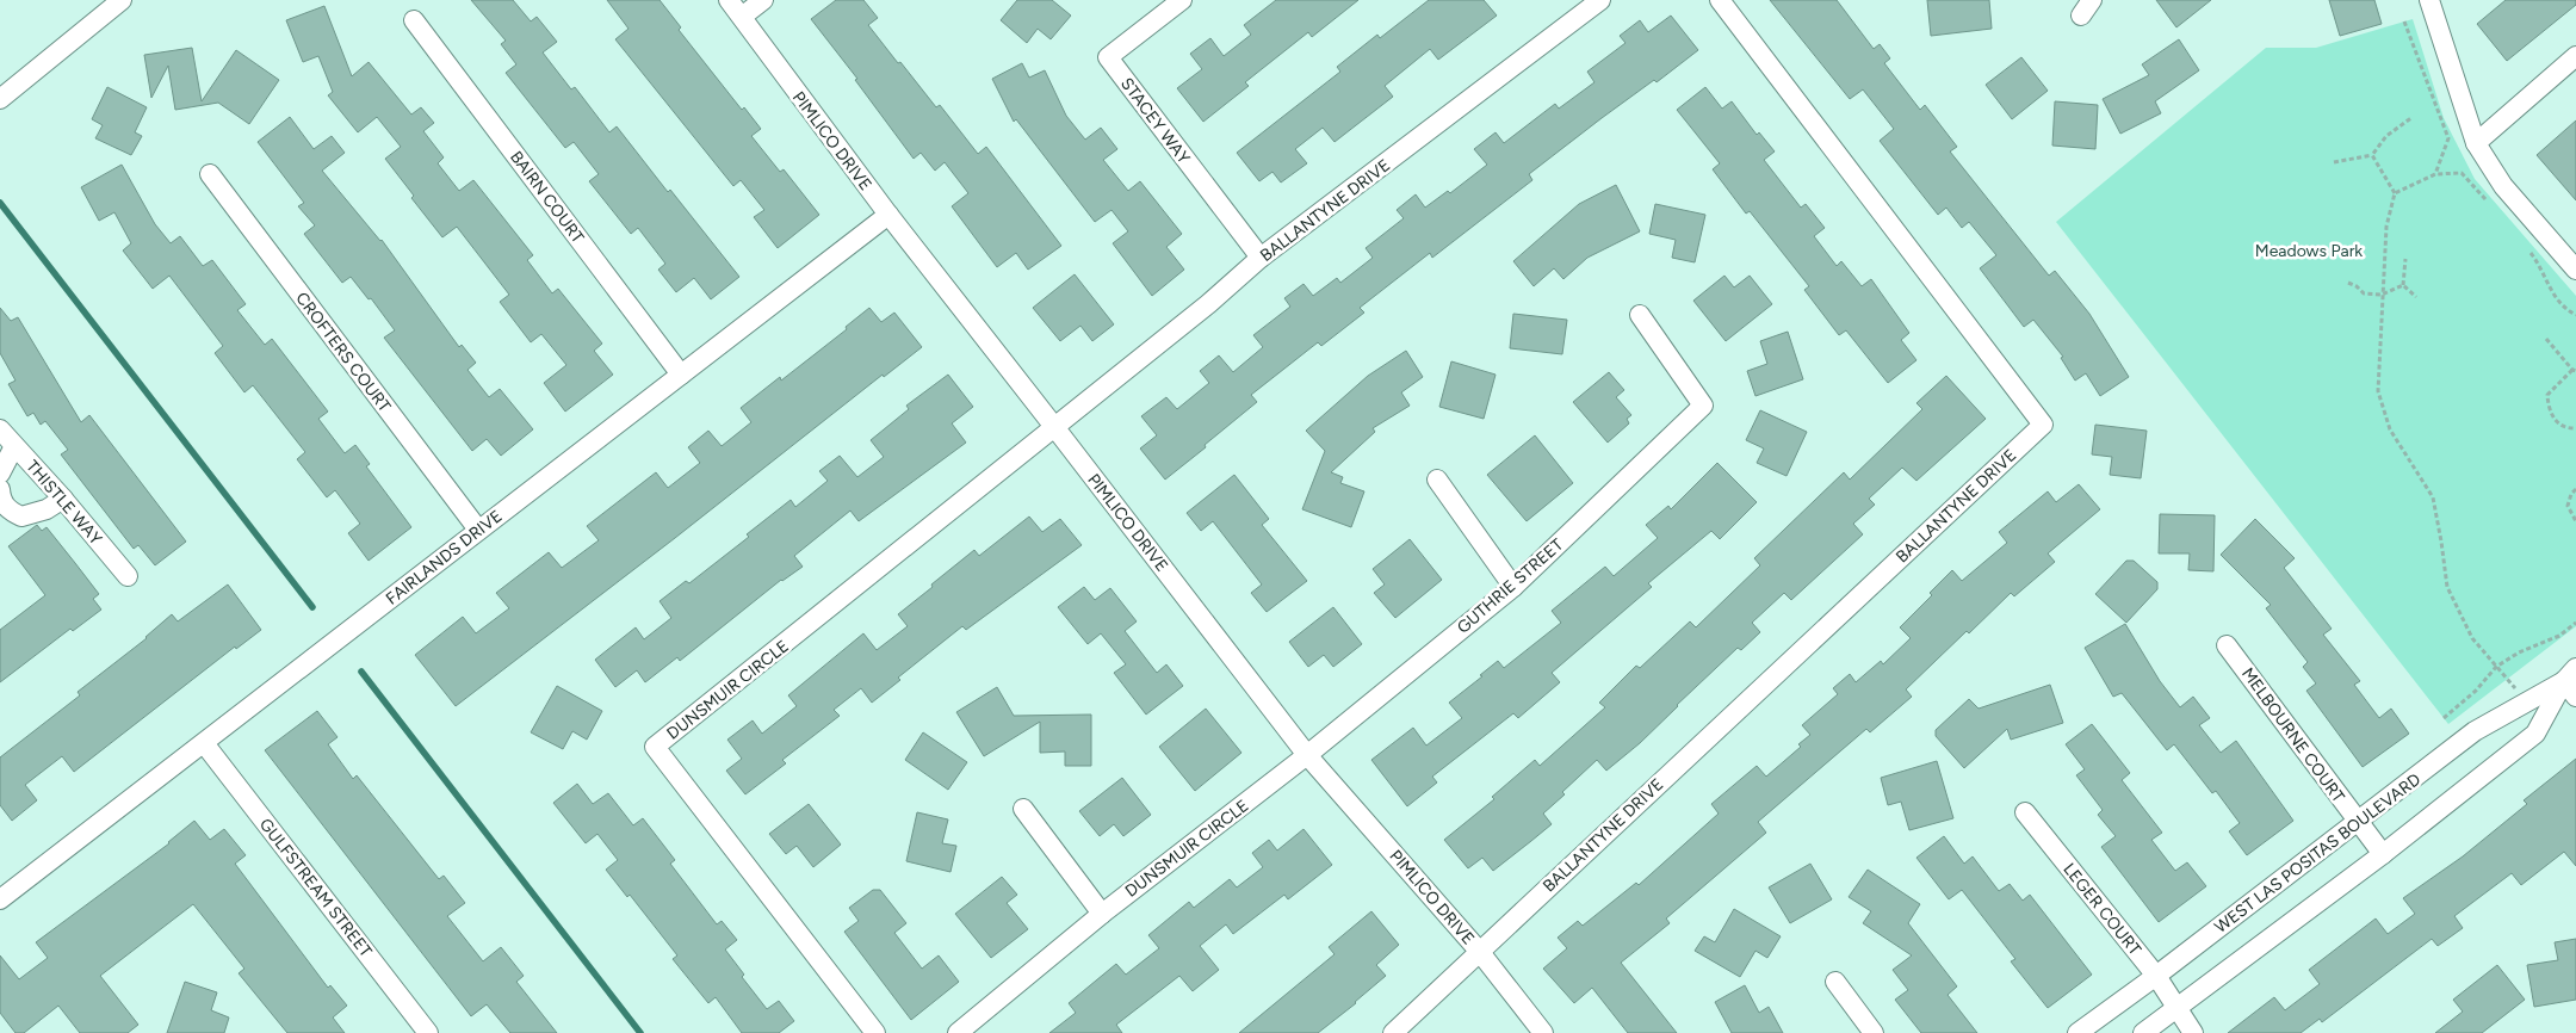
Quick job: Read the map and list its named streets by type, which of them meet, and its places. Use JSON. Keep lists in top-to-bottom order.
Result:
{
  "streets": {
    "street": [
      "STACEY WAY",
      "PIMLICO DRIVE",
      "BAIRN COURT",
      "BALLANTYNE DRIVE",
      "CROFTERS COURT",
      "THISTLE WAY",
      "FAIRLANDS DRIVE",
      "GUTHRIE STREET",
      "DUNSMUIR CIRCLE",
      "MELBOURNE COURT",
      "WEST LAS POSITAS BOULEVARD",
      "GULFSTREAM STREET",
      "LEGER COURT"
    ]
  },
  "crossings": [
    ["STACEY WAY", "BALLANTYNE DRIVE"],
    ["PIMLICO DRIVE", "BALLANTYNE DRIVE"],
    ["PIMLICO DRIVE", "FAIRLANDS DRIVE"],
    ["PIMLICO DRIVE", "GUTHRIE STREET"],
    ["PIMLICO DRIVE", "DUNSMUIR CIRCLE"],
    ["BAIRN COURT", "FAIRLANDS DRIVE"],
    ["BALLANTYNE DRIVE", "DUNSMUIR CIRCLE"],
    ["CROFTERS COURT", "FAIRLANDS DRIVE"],
    ["FAIRLANDS DRIVE", "GULFSTREAM STREET"],
    ["GUTHRIE STREET", "DUNSMUIR CIRCLE"],
    ["MELBOURNE COURT", "WEST LAS POSITAS BOULEVARD"],
    ["WEST LAS POSITAS BOULEVARD", "LEGER COURT"]
  ],
  "parks": ["Meadows Park"]
}
